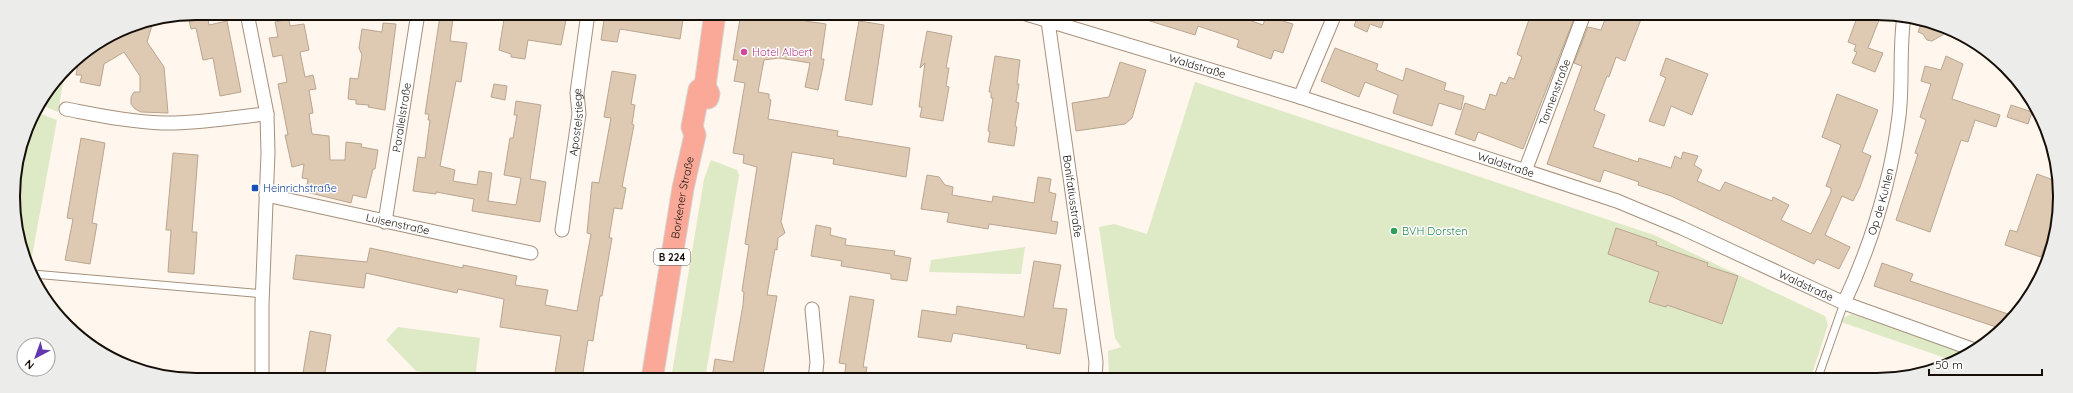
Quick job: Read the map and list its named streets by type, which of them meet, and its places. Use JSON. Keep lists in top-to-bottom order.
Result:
{
  "streets": {
    "main road": ["Borkener Straße", "B 224"],
    "street": [
      "Waldstraße",
      "Tannenstraße",
      "Parallelstraße",
      "Apostelstiege",
      "Bonifatiusstraße",
      "Op de Kuhlen",
      "Luisenstraße"
    ]
  },
  "crossings": [
    ["Waldstraße", "Tannenstraße"],
    ["Waldstraße", "Op de Kuhlen"],
    ["Parallelstraße", "Luisenstraße"]
  ],
  "places": {
    "other": ["Hotel Albert", "BVH Dorsten"],
    "transit": ["Heinrichstraße"]
  },
  "scale_bar": "50 m",
  "north": "bottom left"
}
